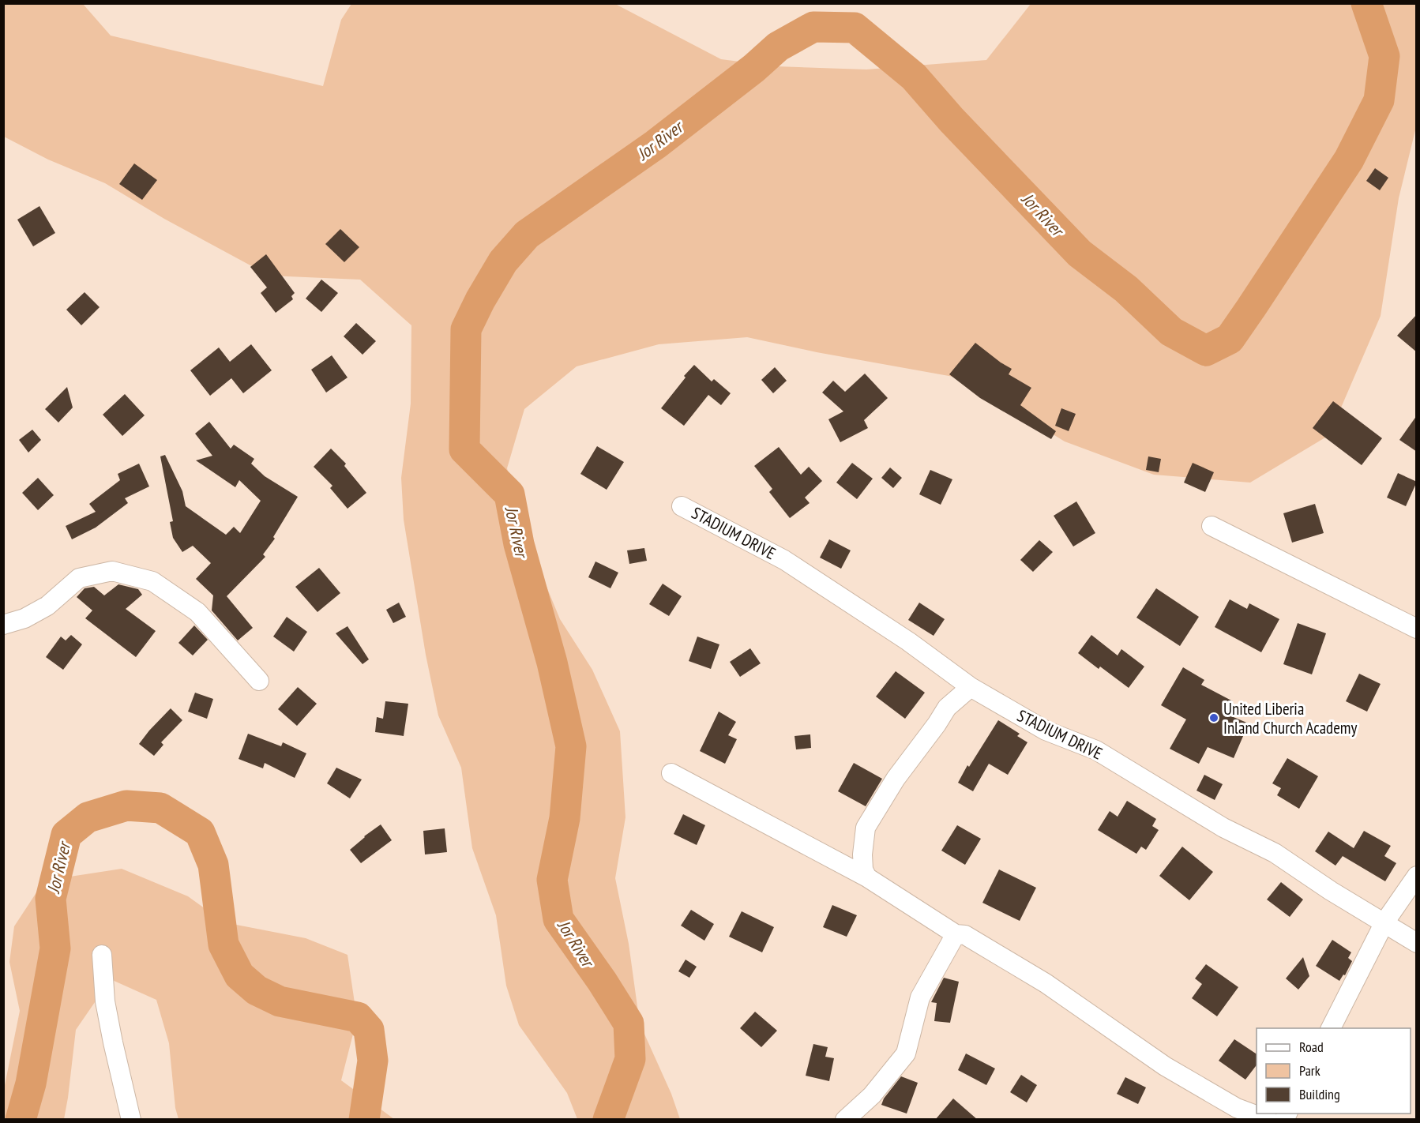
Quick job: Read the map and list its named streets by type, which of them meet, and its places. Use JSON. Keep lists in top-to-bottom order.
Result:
{
  "streets": {
    "street": ["STADIUM DRIVE"]
  },
  "water": ["Jor River"],
  "places": ["United Liberia Inland Church Academy"],
  "legend": ["Road", "Park", "Building"]
}
